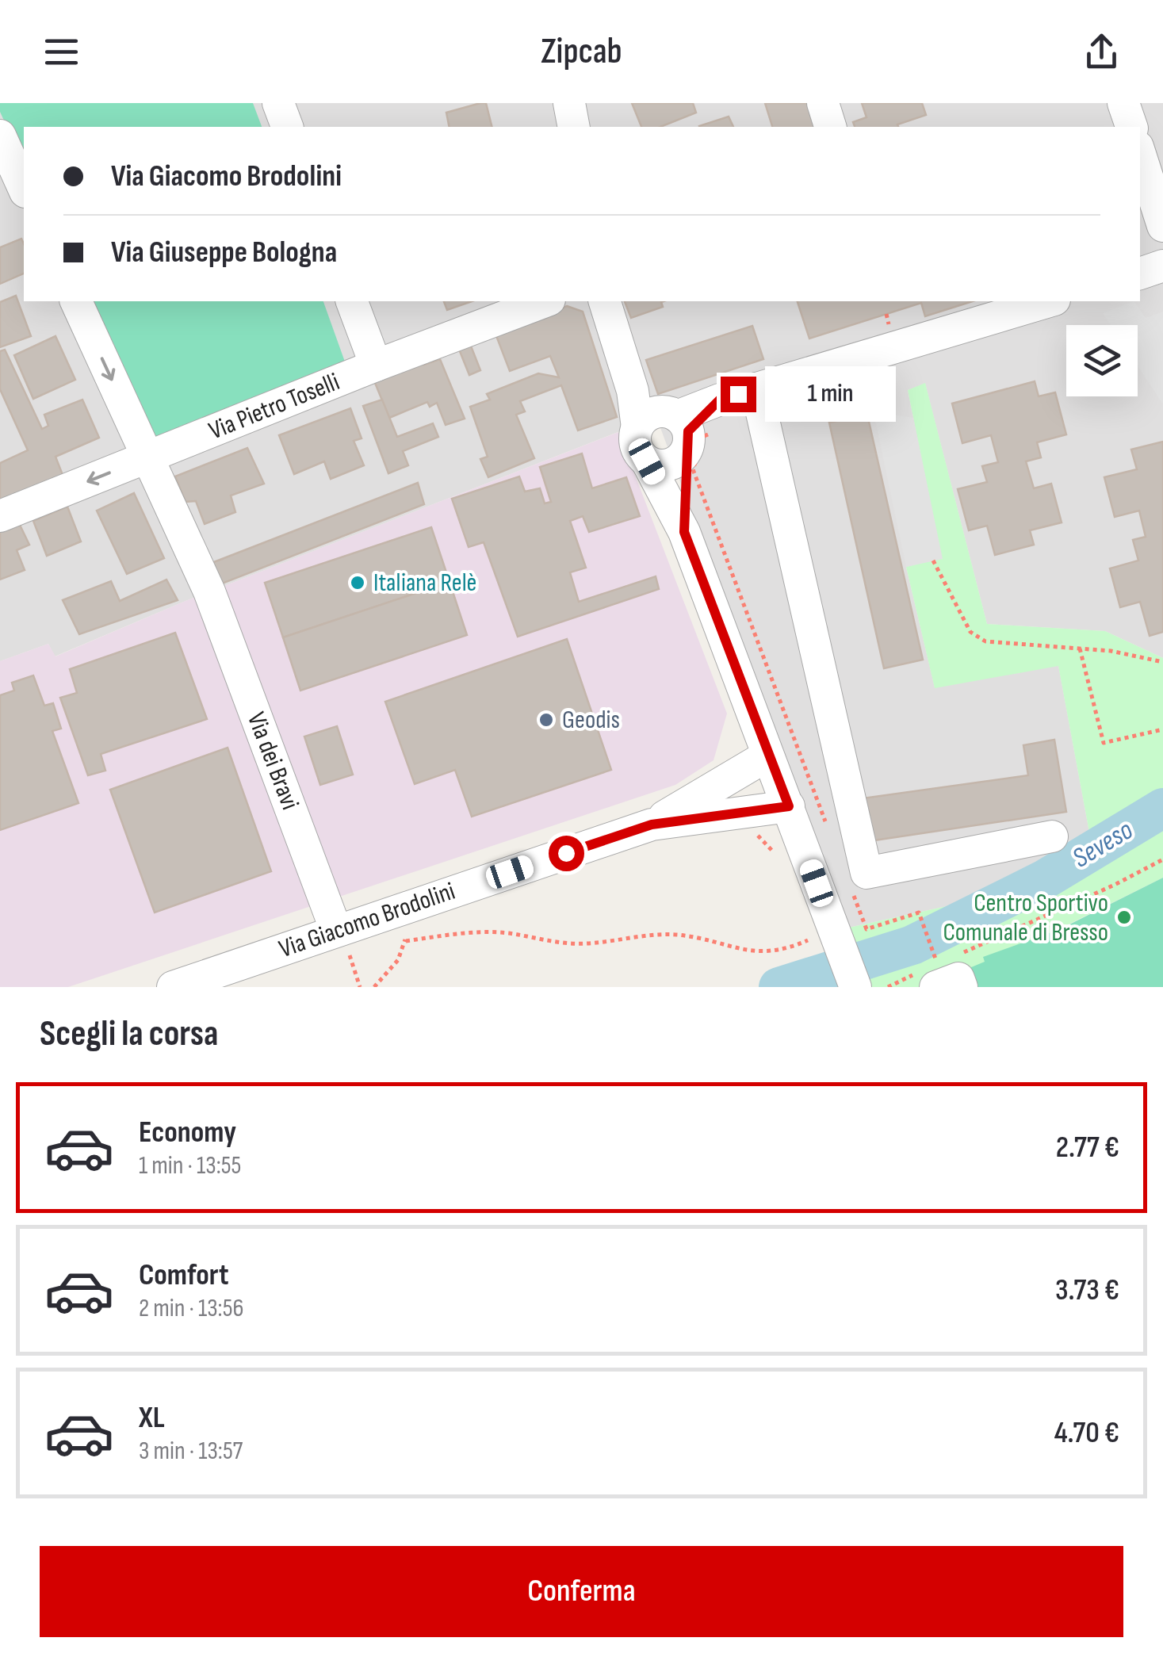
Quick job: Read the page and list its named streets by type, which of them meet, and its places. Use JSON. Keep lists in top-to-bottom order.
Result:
{
  "streets": {
    "street": ["Via Pietro Toselli", "Via dei Bravi", "Via Giacomo Brodolini"]
  },
  "crossings": [
    ["Via Pietro Toselli", "Via dei Bravi"],
    ["Via dei Bravi", "Via Giacomo Brodolini"]
  ],
  "water": ["Seveso"],
  "places": ["Italiana Relè", "Geodis", "Centro Sportivo Comunale di Bresso"],
  "page": {
    "header": "Zipcab",
    "banner": ["Via Giacomo Brodolini", "Via Giuseppe Bologna"],
    "bubble": "1 min",
    "heading": "Scegli la corsa",
    "list": [
      {
        "name": "Economy",
        "note": "1 min · 13:55",
        "value": "2.77 €"
      },
      {
        "name": "Comfort",
        "note": "2 min · 13:56",
        "value": "3.73 €"
      },
      {
        "name": "XL",
        "note": "3 min · 13:57",
        "value": "4.70 €"
      }
    ],
    "buttons": "Conferma"
  }
}
